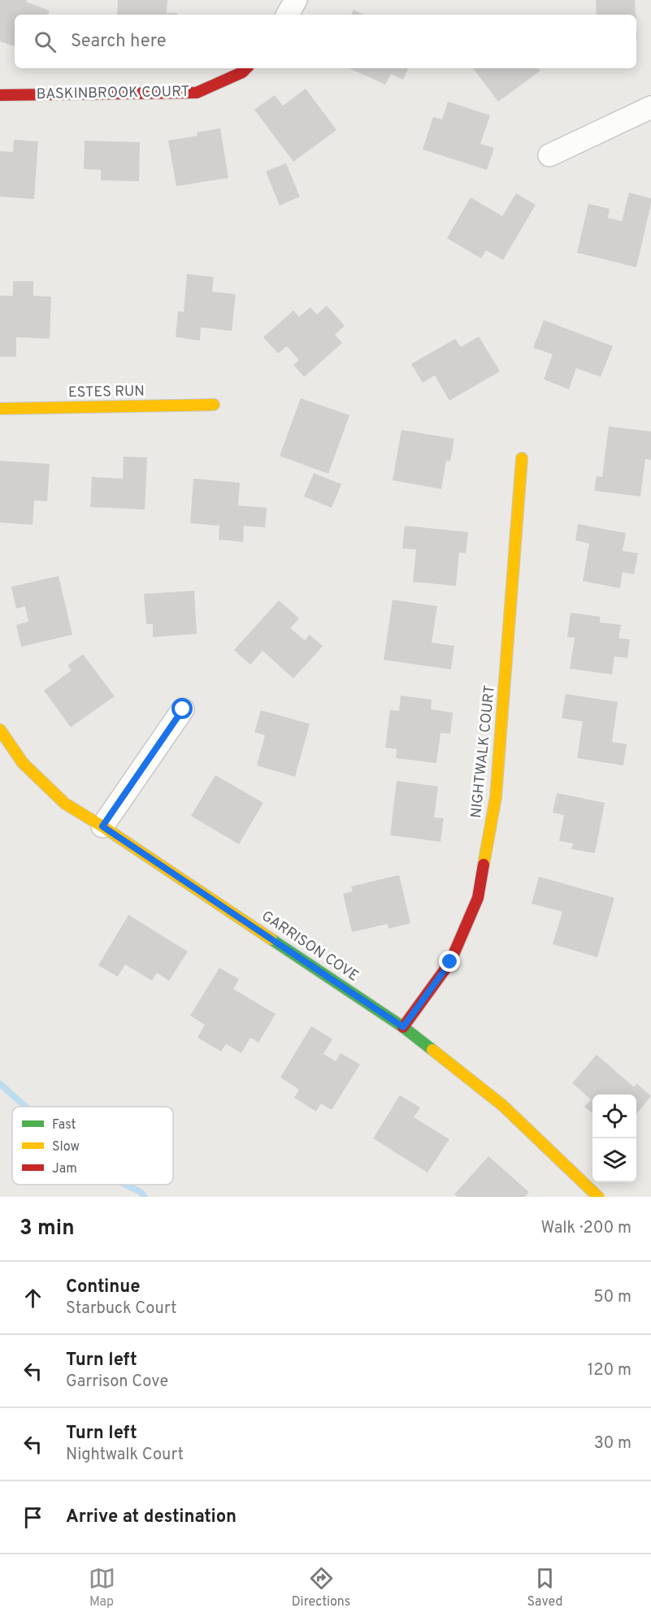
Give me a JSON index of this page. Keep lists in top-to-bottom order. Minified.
{"streets":{"street":["BASKINBROOK COURT","ESTES RUN","NIGHTWALK COURT","GARRISON COVE"]},"crossings":[["NIGHTWALK COURT","GARRISON COVE"]],"legend":["Fast","Slow","Jam"],"page":{"search":"Search here","heading":["3 min","Walk · 200 m"],"list":[["Continue","Starbuck Court","50 m"],["Turn left","Garrison Cove","120 m"],["Turn left","Nightwalk Court","30 m"],"Arrive at destination"],"nav":["Map","Directions","Saved"]}}
